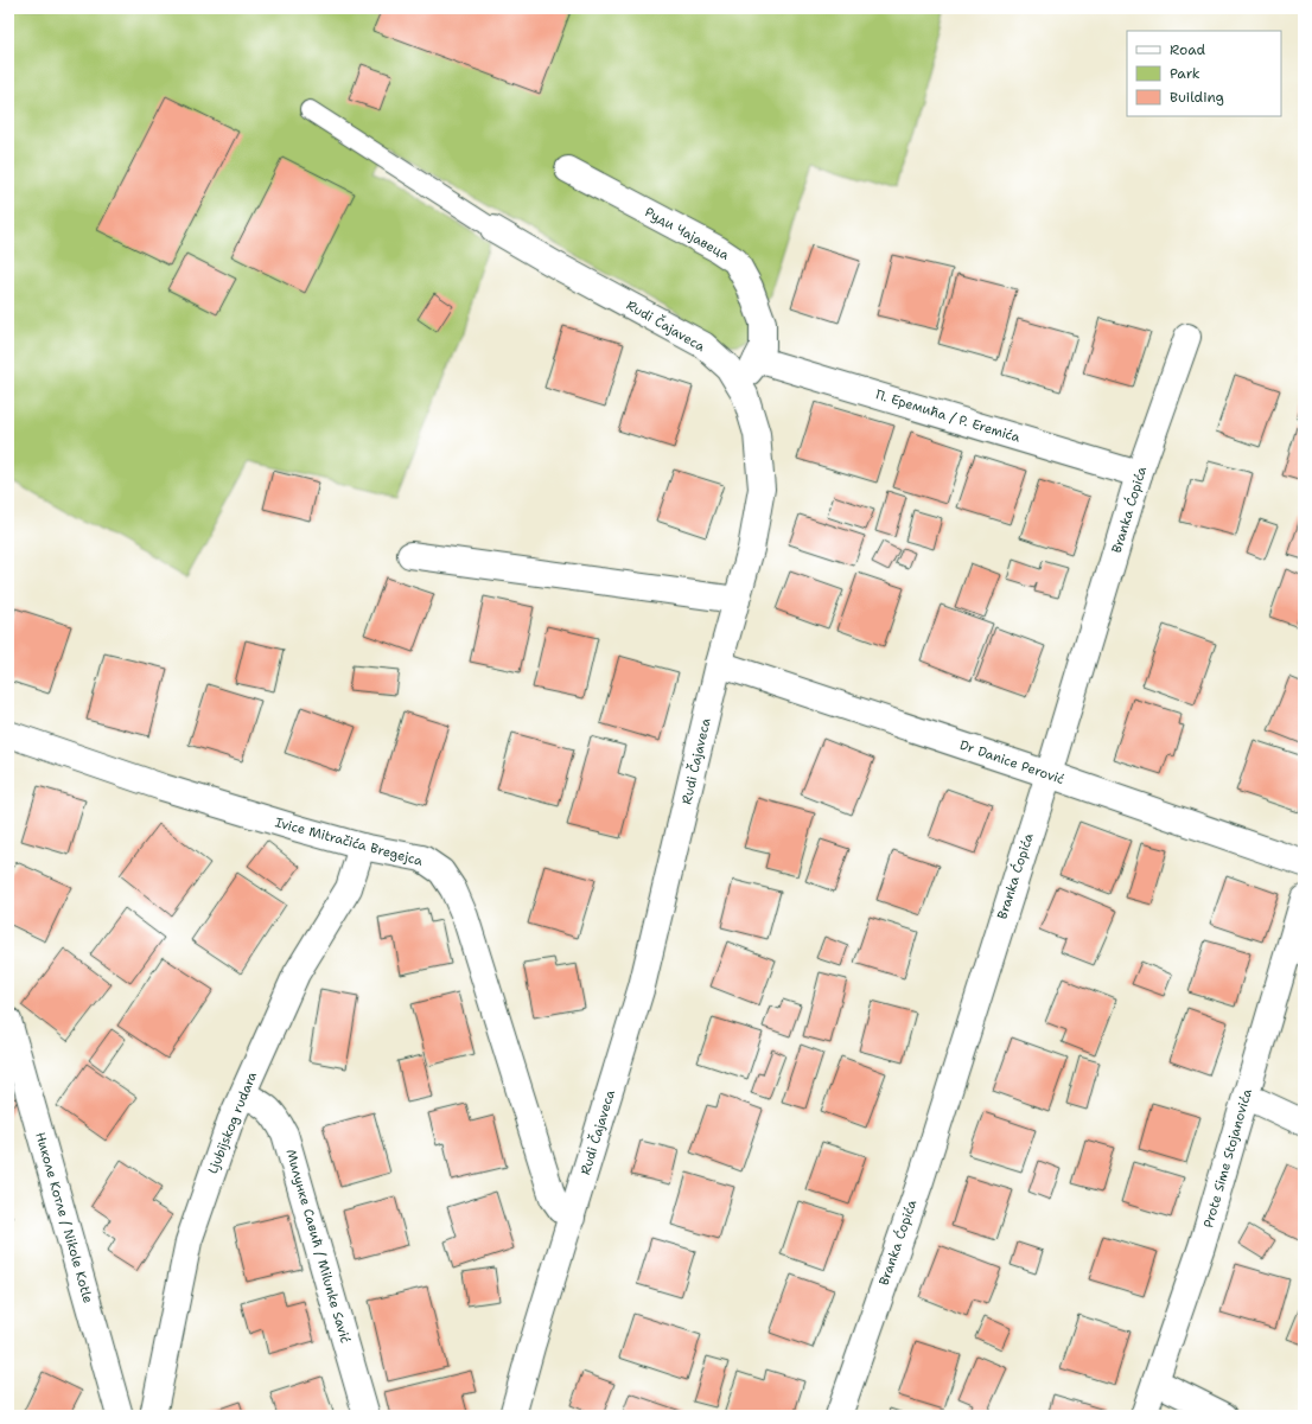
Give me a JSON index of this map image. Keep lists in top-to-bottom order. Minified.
{"streets":{"street":["Руди Чајавеца","Rudi Čajaveca","П. Еремића / P. Eremića","Branka Ćopića","Dr Danice Perović","Ivice Mitračića Bregejca","Ljubijskog rudara","Prote Sime Stojanovića","Николе Котле / Nikole Kotle","Милунке Савић / Milunke Savić"]},"crossings":[["Руди Чајавеца","Rudi Čajaveca"],["Руди Чајавеца","П. Еремића / P. Eremića"],["Rudi Čajaveca","Dr Danice Perović"],["Rudi Čajaveca","Ivice Mitračića Bregejca"],["П. Еремића / P. Eremića","Branka Ćopića"],["Branka Ćopića","Dr Danice Perović"],["Ivice Mitračića Bregejca","Ljubijskog rudara"],["Ljubijskog rudara","Милунке Савић / Milunke Savić"]],"legend":["Road","Park","Building"]}
